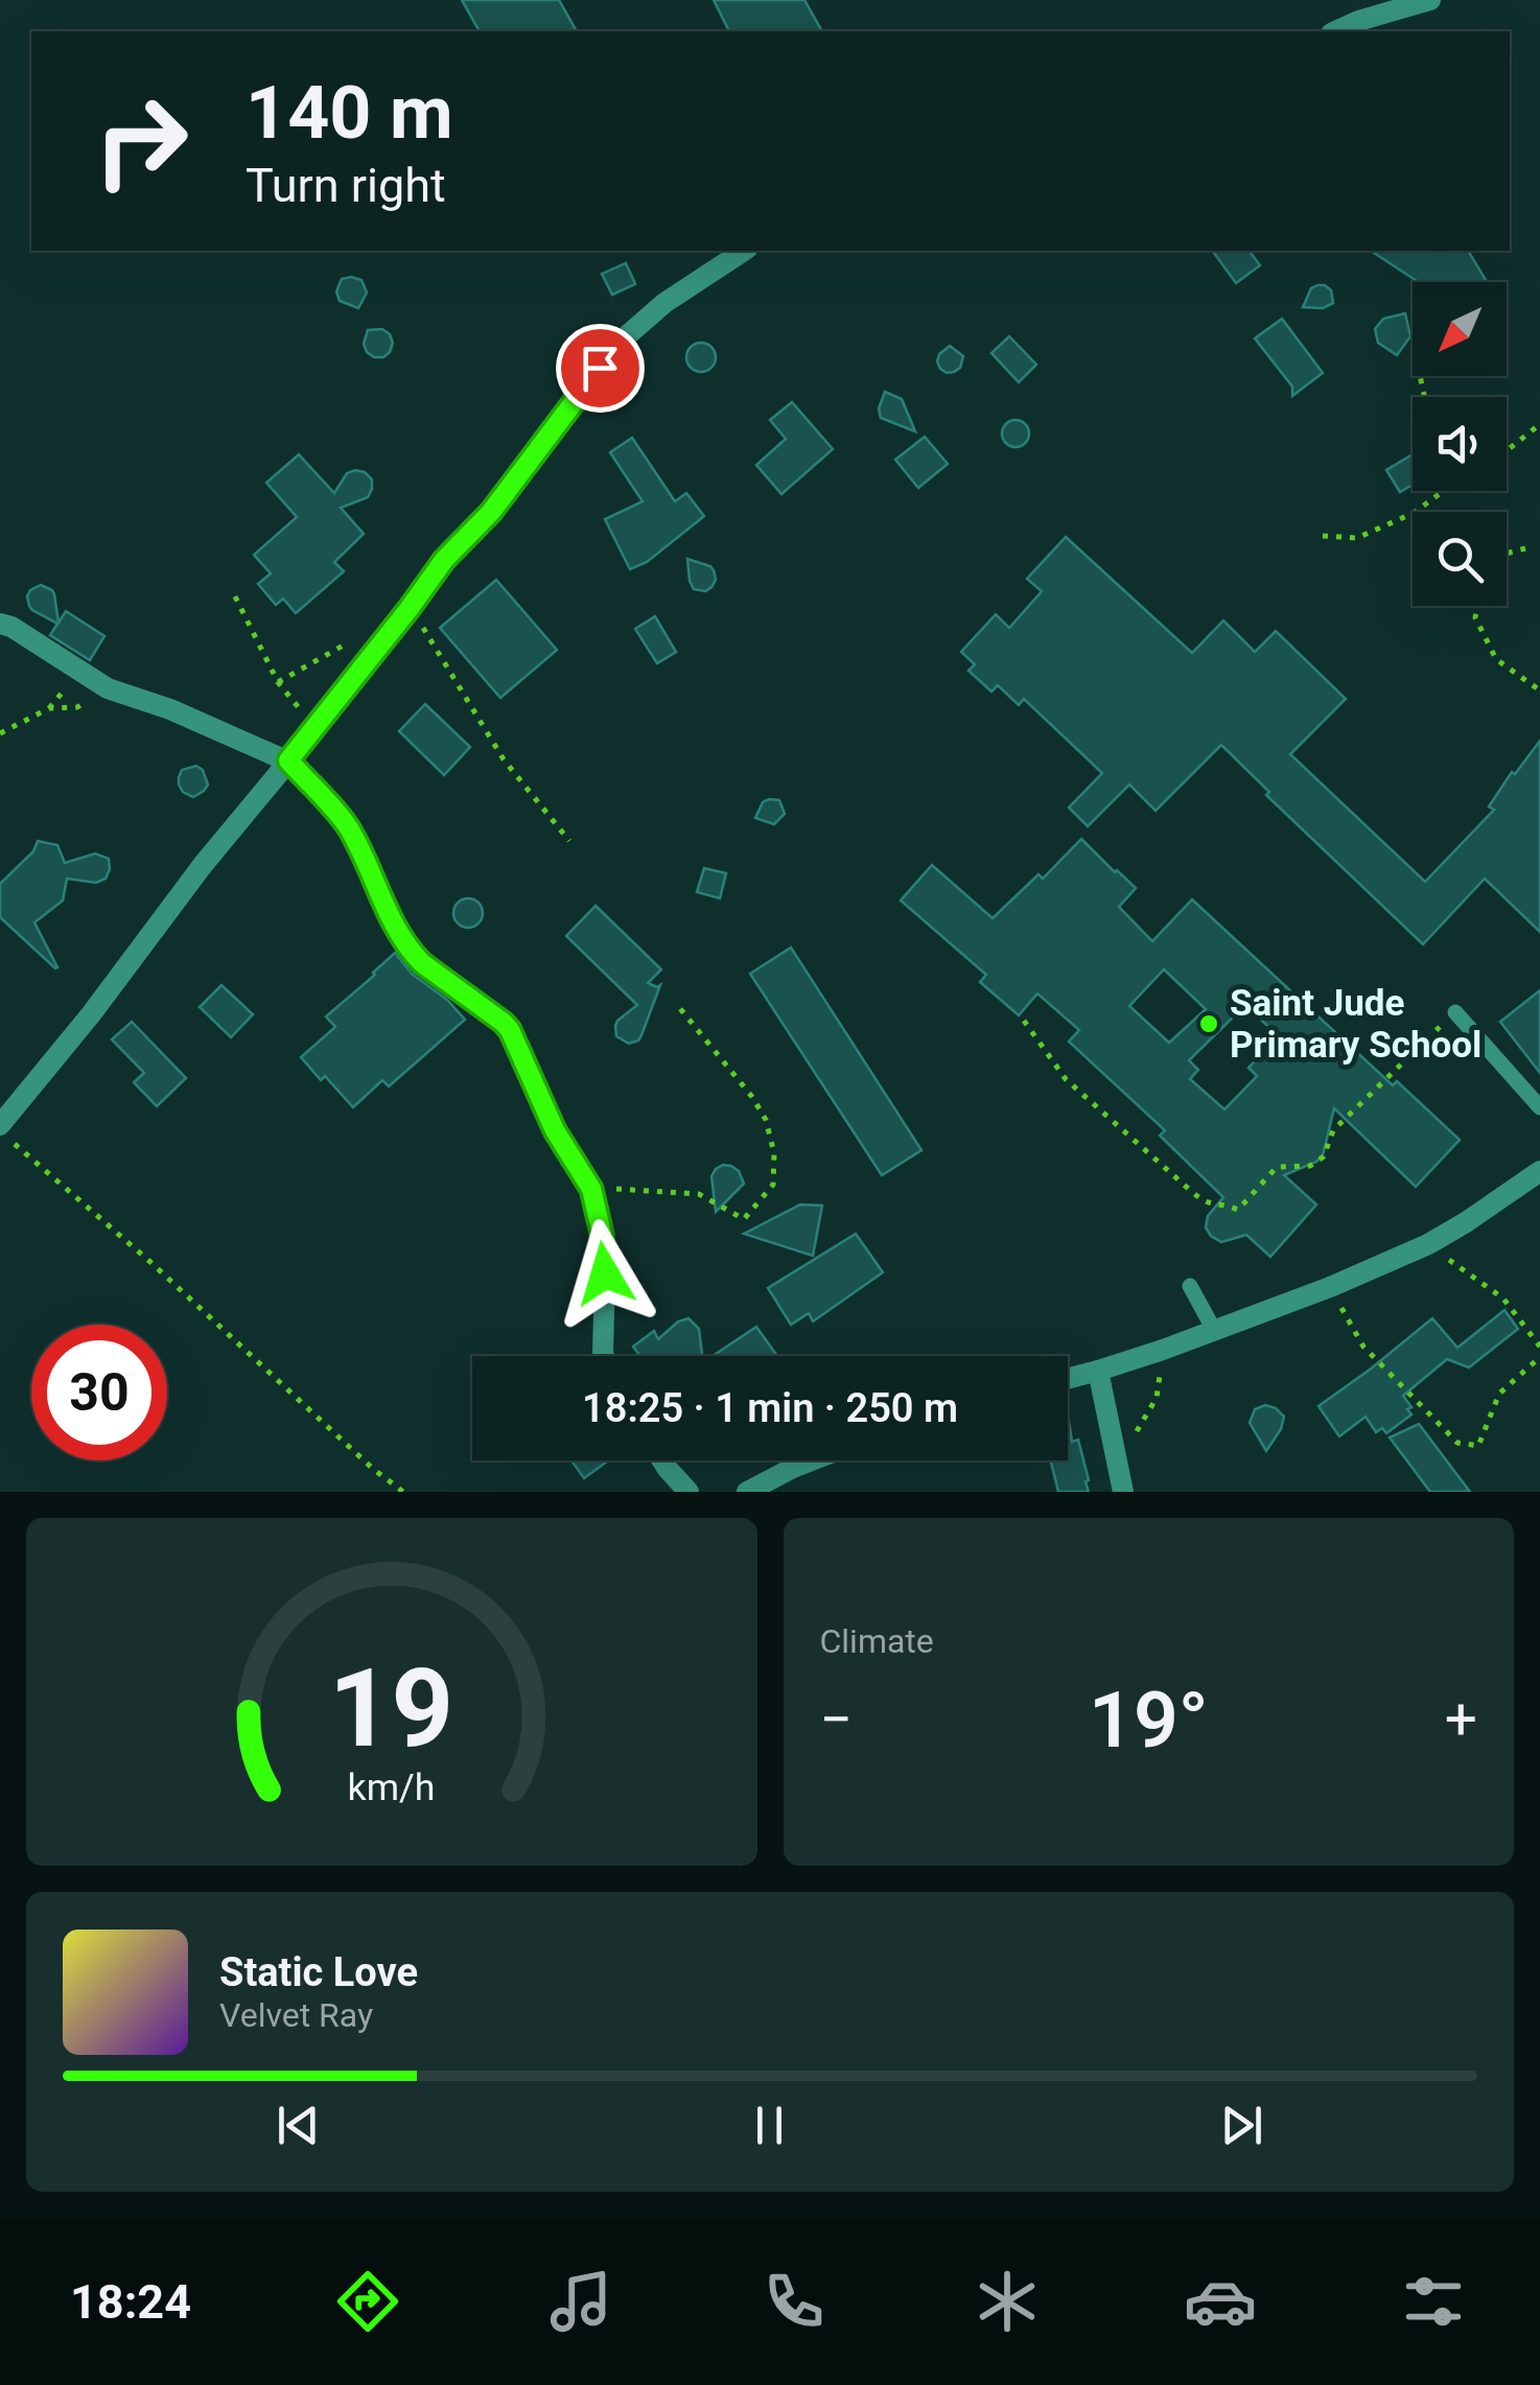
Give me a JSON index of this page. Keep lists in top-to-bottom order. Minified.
{"places":["Saint Jude Primary School"],"north":"bottom left","page":{"turn":["140 m","Turn right"],"limit":"30","trip":"18:25 · 1 min · 250 m","tile":"Climate","heat":["−","19°","+"],"song":["Static Love","Velvet Ray"],"tabs":"18:24","gauge":["19","km/h"]}}
